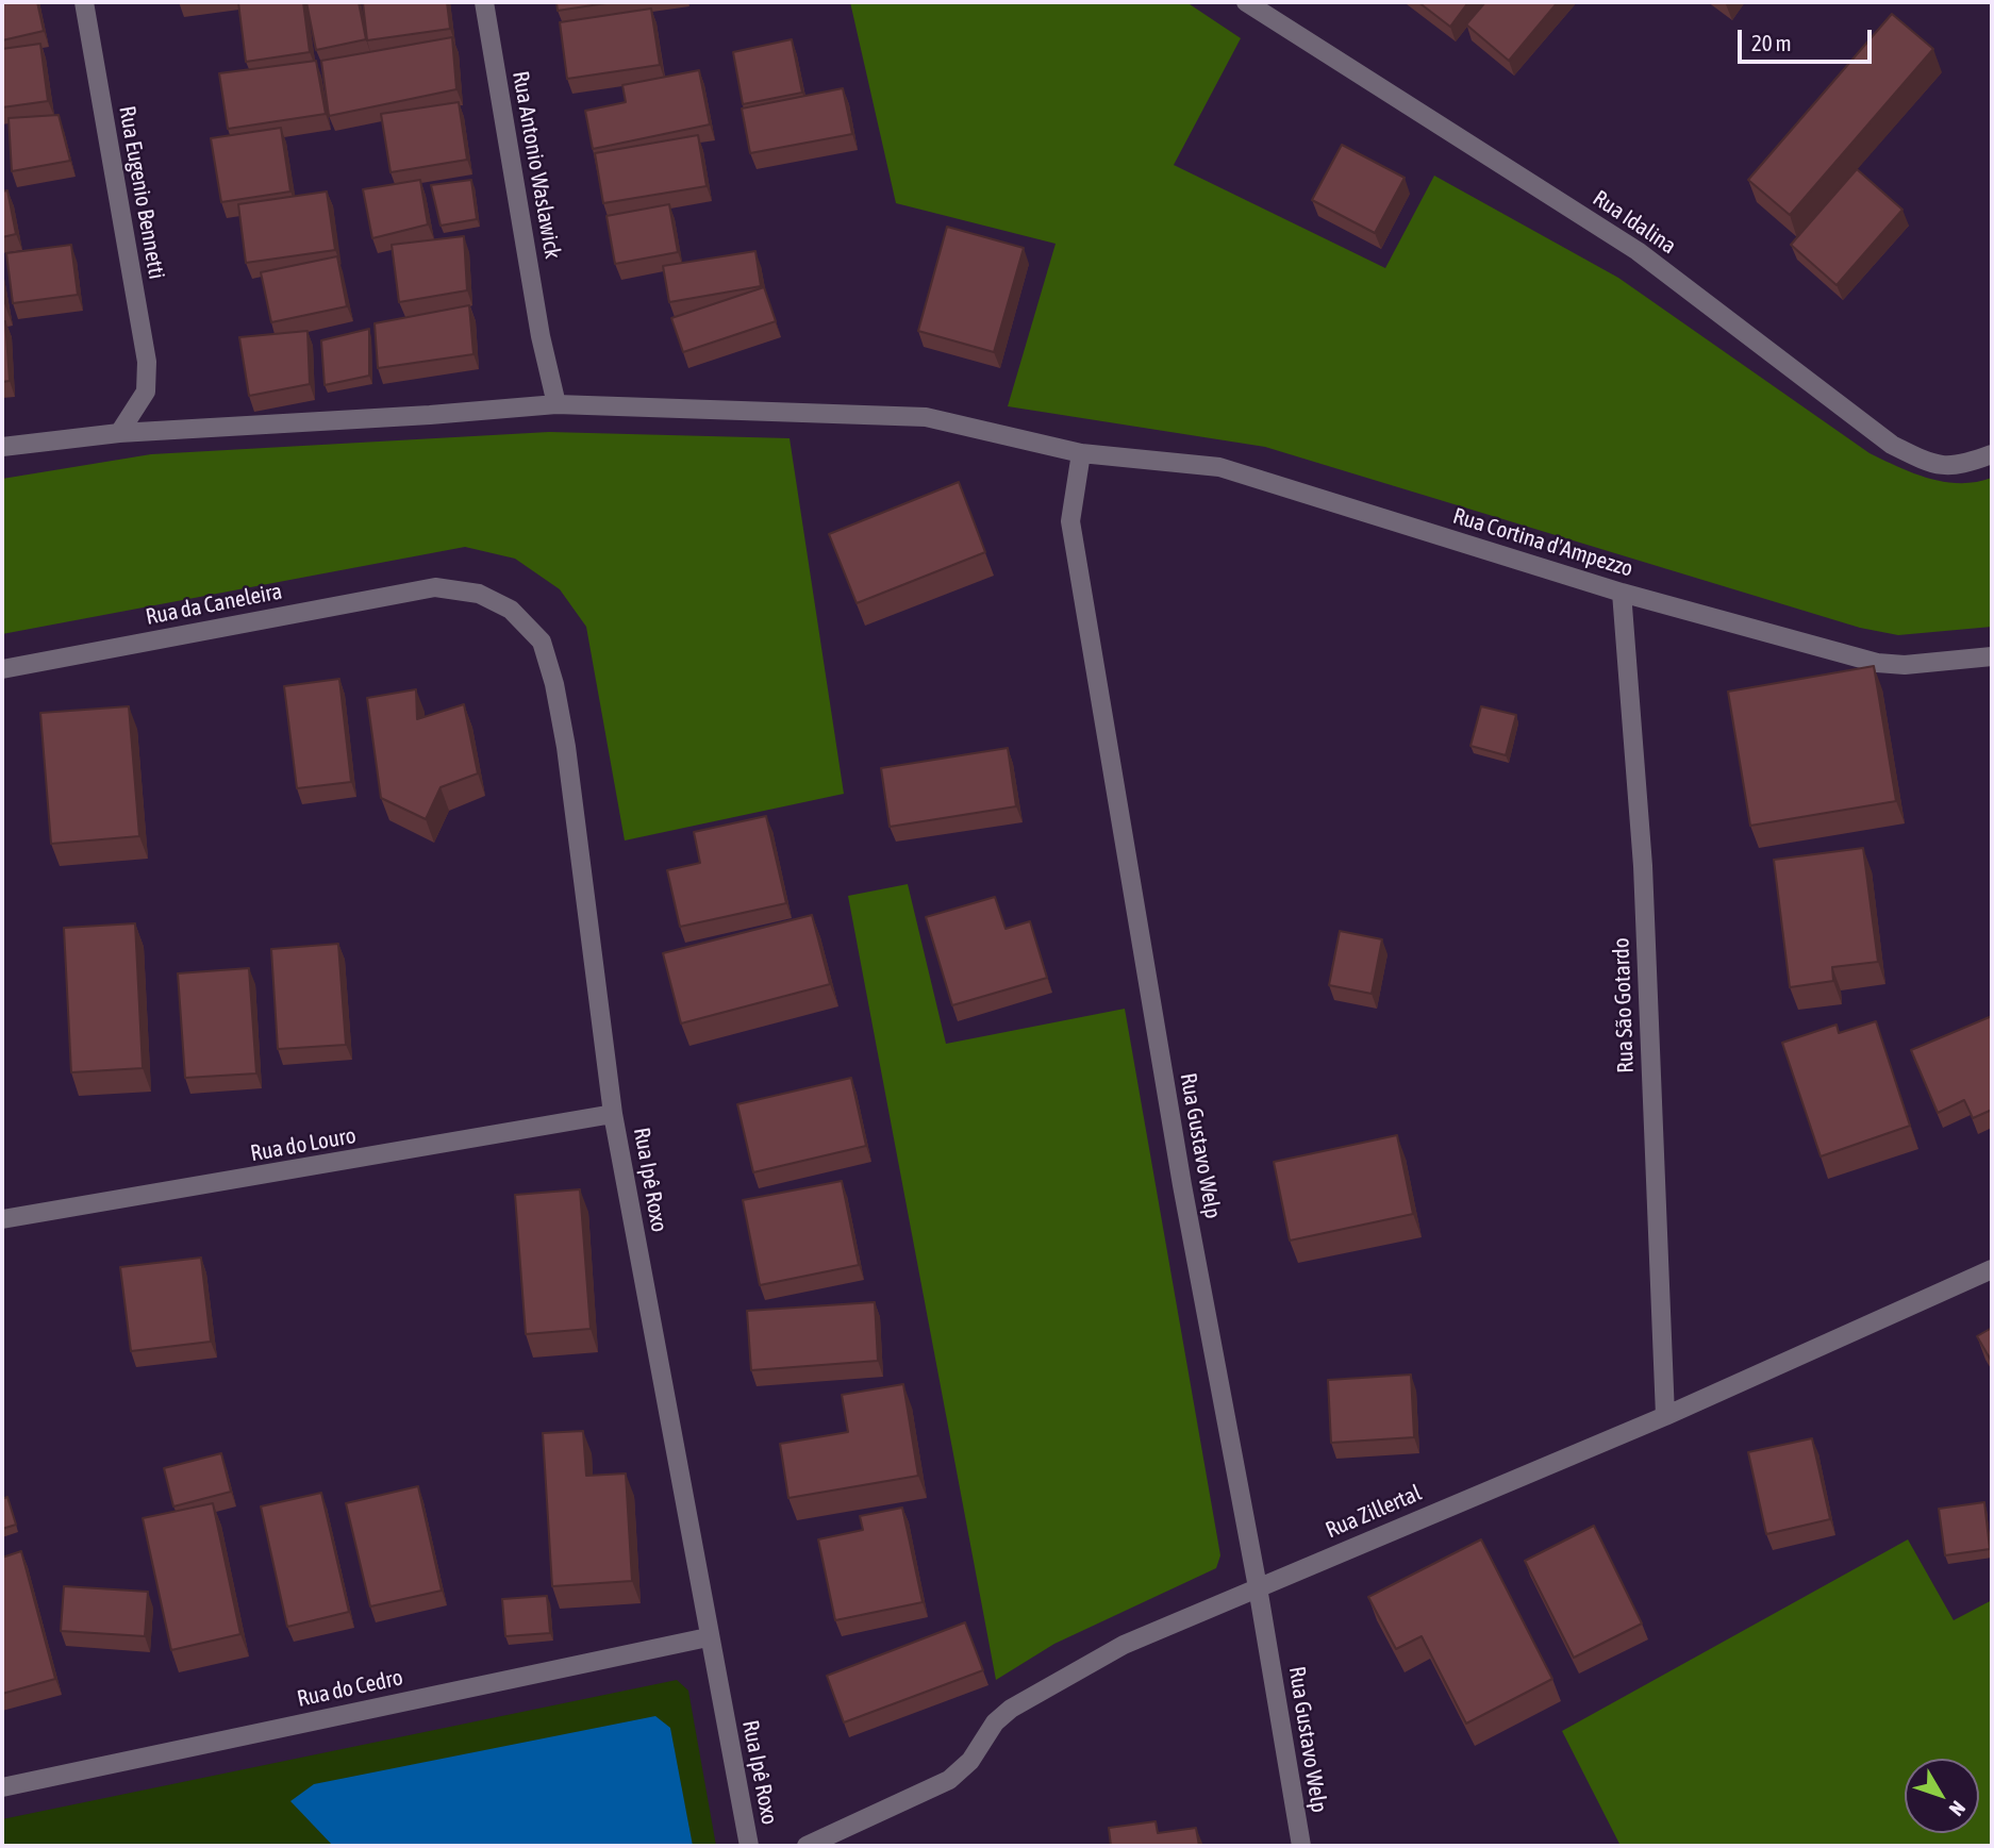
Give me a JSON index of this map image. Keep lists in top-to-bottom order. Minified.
{"streets":{"street":["Rua Antonio Waslawick","Rua Eugenio Bennetti","Rua Idalina","Rua Cortina d'Ampezzo","Rua da Caneleira","Rua São Gotardo","Rua do Louro","Rua Gustavo Welp","Rua Ipê Roxo","Rua Zillertal","Rua do Cedro"]},"crossings":[["Rua Antonio Waslawick","Rua Cortina d'Ampezzo"],["Rua Eugenio Bennetti","Rua Cortina d'Ampezzo"],["Rua Cortina d'Ampezzo","Rua São Gotardo"],["Rua Cortina d'Ampezzo","Rua Gustavo Welp"],["Rua da Caneleira","Rua Ipê Roxo"],["Rua São Gotardo","Rua Zillertal"],["Rua do Louro","Rua Ipê Roxo"],["Rua Gustavo Welp","Rua Zillertal"],["Rua Ipê Roxo","Rua do Cedro"]],"scale_bar":"20 m","north":"bottom right"}
